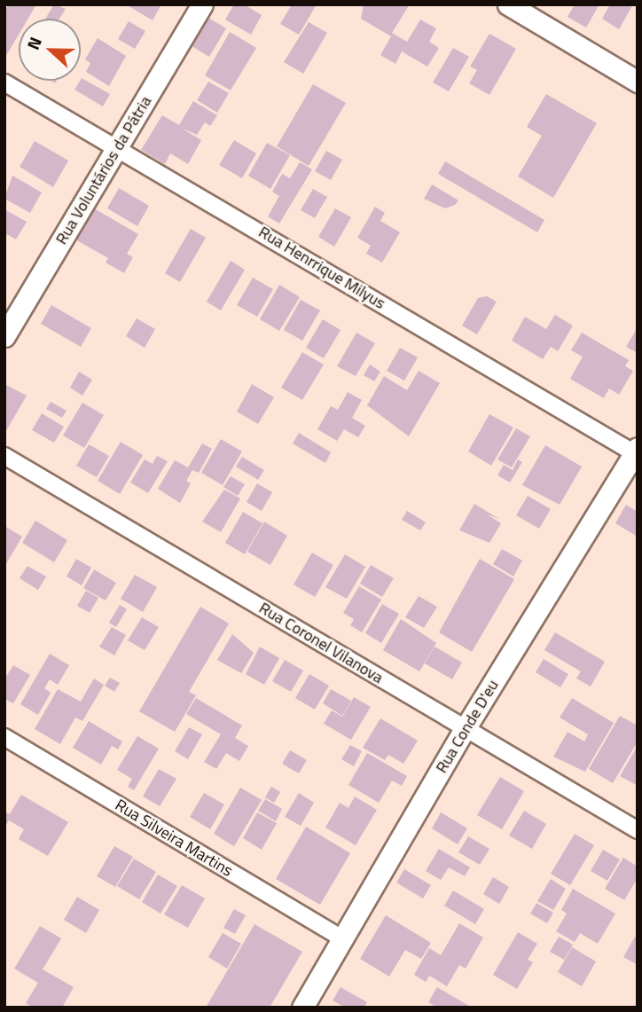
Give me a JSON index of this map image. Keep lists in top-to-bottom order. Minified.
{"streets":{"street":["Rua Voluntários da Pátria","Rua Henrrique Milyus","Rua Coronel Vilanova","Rua Conde D'eu","Rua Silveira Martins"]},"crossings":[["Rua Voluntários da Pátria","Rua Henrrique Milyus"],["Rua Henrrique Milyus","Rua Conde D'eu"],["Rua Coronel Vilanova","Rua Conde D'eu"],["Rua Conde D'eu","Rua Silveira Martins"]],"north":"left"}
